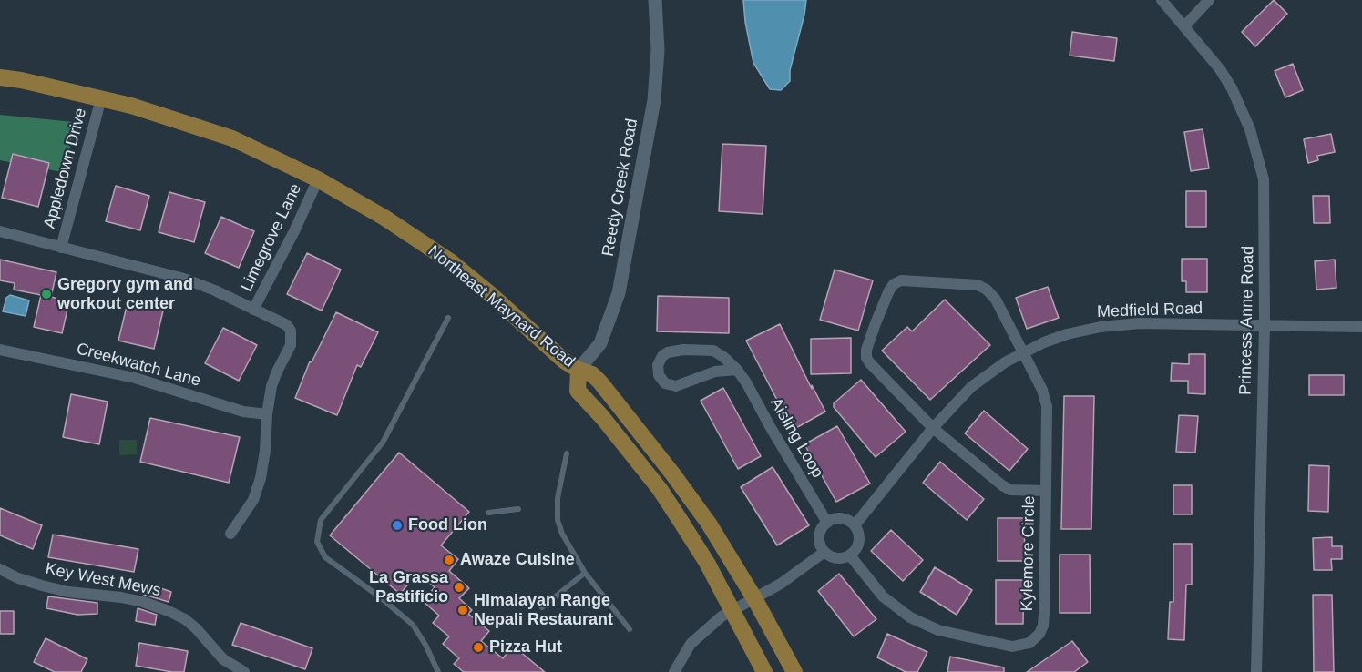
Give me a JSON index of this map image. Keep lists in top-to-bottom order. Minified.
{"streets":{"main road":["Northeast Maynard Road"],"street":["Appledown Drive","Reedy Creek Road","Limegrove Lane","Medfield Road","Princess Anne Road","Creekwatch Lane","Aisling Loop","Kylemore Circle","Key West Mews"]},"crossings":[["Appledown Drive","Limegrove Lane"],["Appledown Drive","Northeast Maynard Road"],["Appledown Drive","Creekwatch Lane"],["Reedy Creek Road","Northeast Maynard Road"],["Limegrove Lane","Northeast Maynard Road"],["Medfield Road","Princess Anne Road"],["Medfield Road","Aisling Loop"],["Medfield Road","Kylemore Circle"],["Aisling Loop","Kylemore Circle"]],"places":["Gregory gym and workout center","Food Lion","Awaze Cuisine","La Grassa Pastificio","Himalayan Range Nepali Restaurant","Pizza Hut"]}
